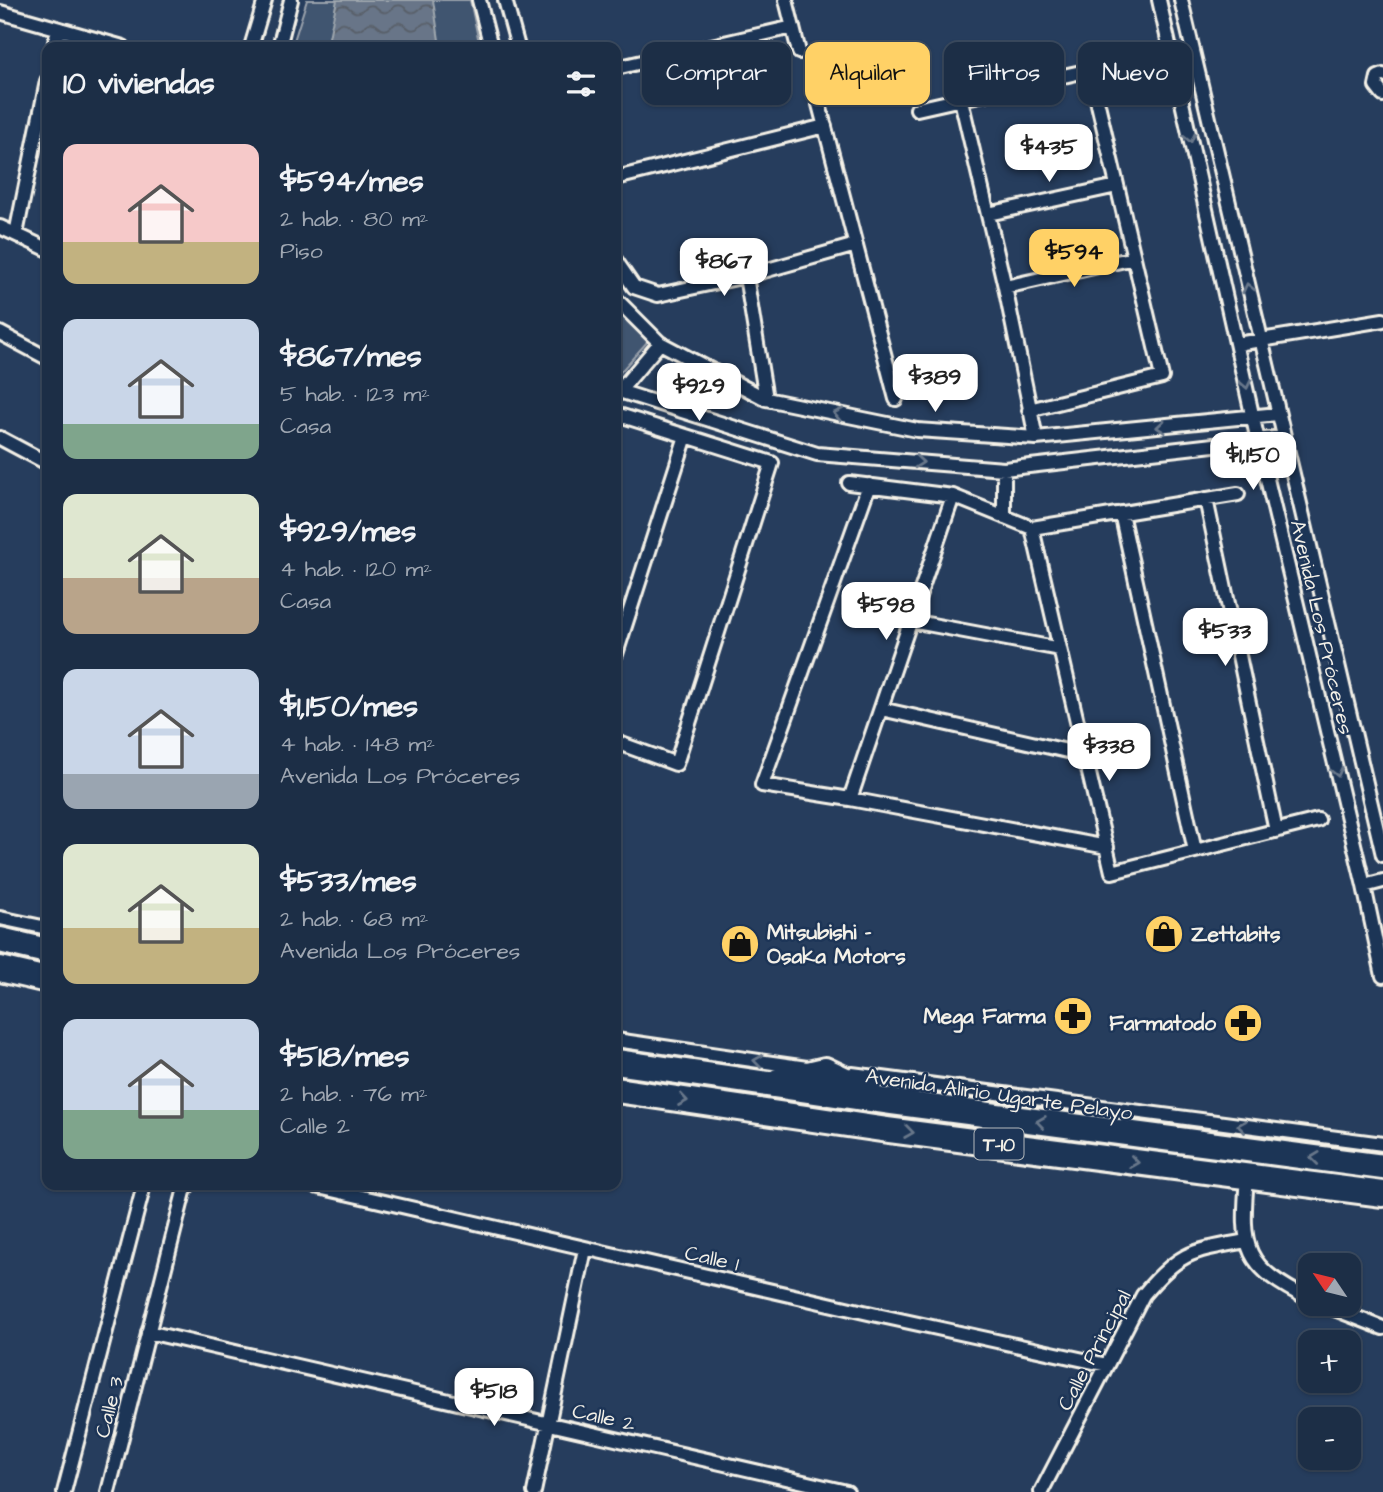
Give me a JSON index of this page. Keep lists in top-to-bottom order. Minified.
{"streets":{"highway":["Avenida Alirio Ugarte Pelayo","T-10"],"street":["Avenida Los Próceres","Calle 1","Calle Principal","Calle 3","Calle 2"]},"crossings":[["Calle 1","Calle Principal"],["Calle 3","Calle 2"]],"one_way":["Avenida Alirio Ugarte Pelayo"],"places":{"shop":["Zettabits","Mitsubishi - Osaka Motors"],"pharmacy":["Mega Farma","Farmatodo"]},"north":"top left","page":{"chip":["Comprar","Alquilar","Filtros","Nuevo"],"heading":"10 viviendas","price":["$435","$594","$867","$389","$929","$1,150","$598","$533","$338","$518"],"list":[{"name":"$594/mes","note":"2 hab. · 80 m² · Piso"},{"name":"$867/mes","note":"5 hab. · 123 m² · Casa"},{"name":"$929/mes","note":"4 hab. · 120 m² · Casa"},{"name":"$1,150/mes","note":"4 hab. · 148 m² · Avenida Los Próceres"},{"name":"$533/mes","note":"2 hab. · 68 m² · Avenida Los Próceres"},{"name":"$518/mes","note":"2 hab. · 76 m² · Calle 2"}],"map_buttons":["+","−"]}}
